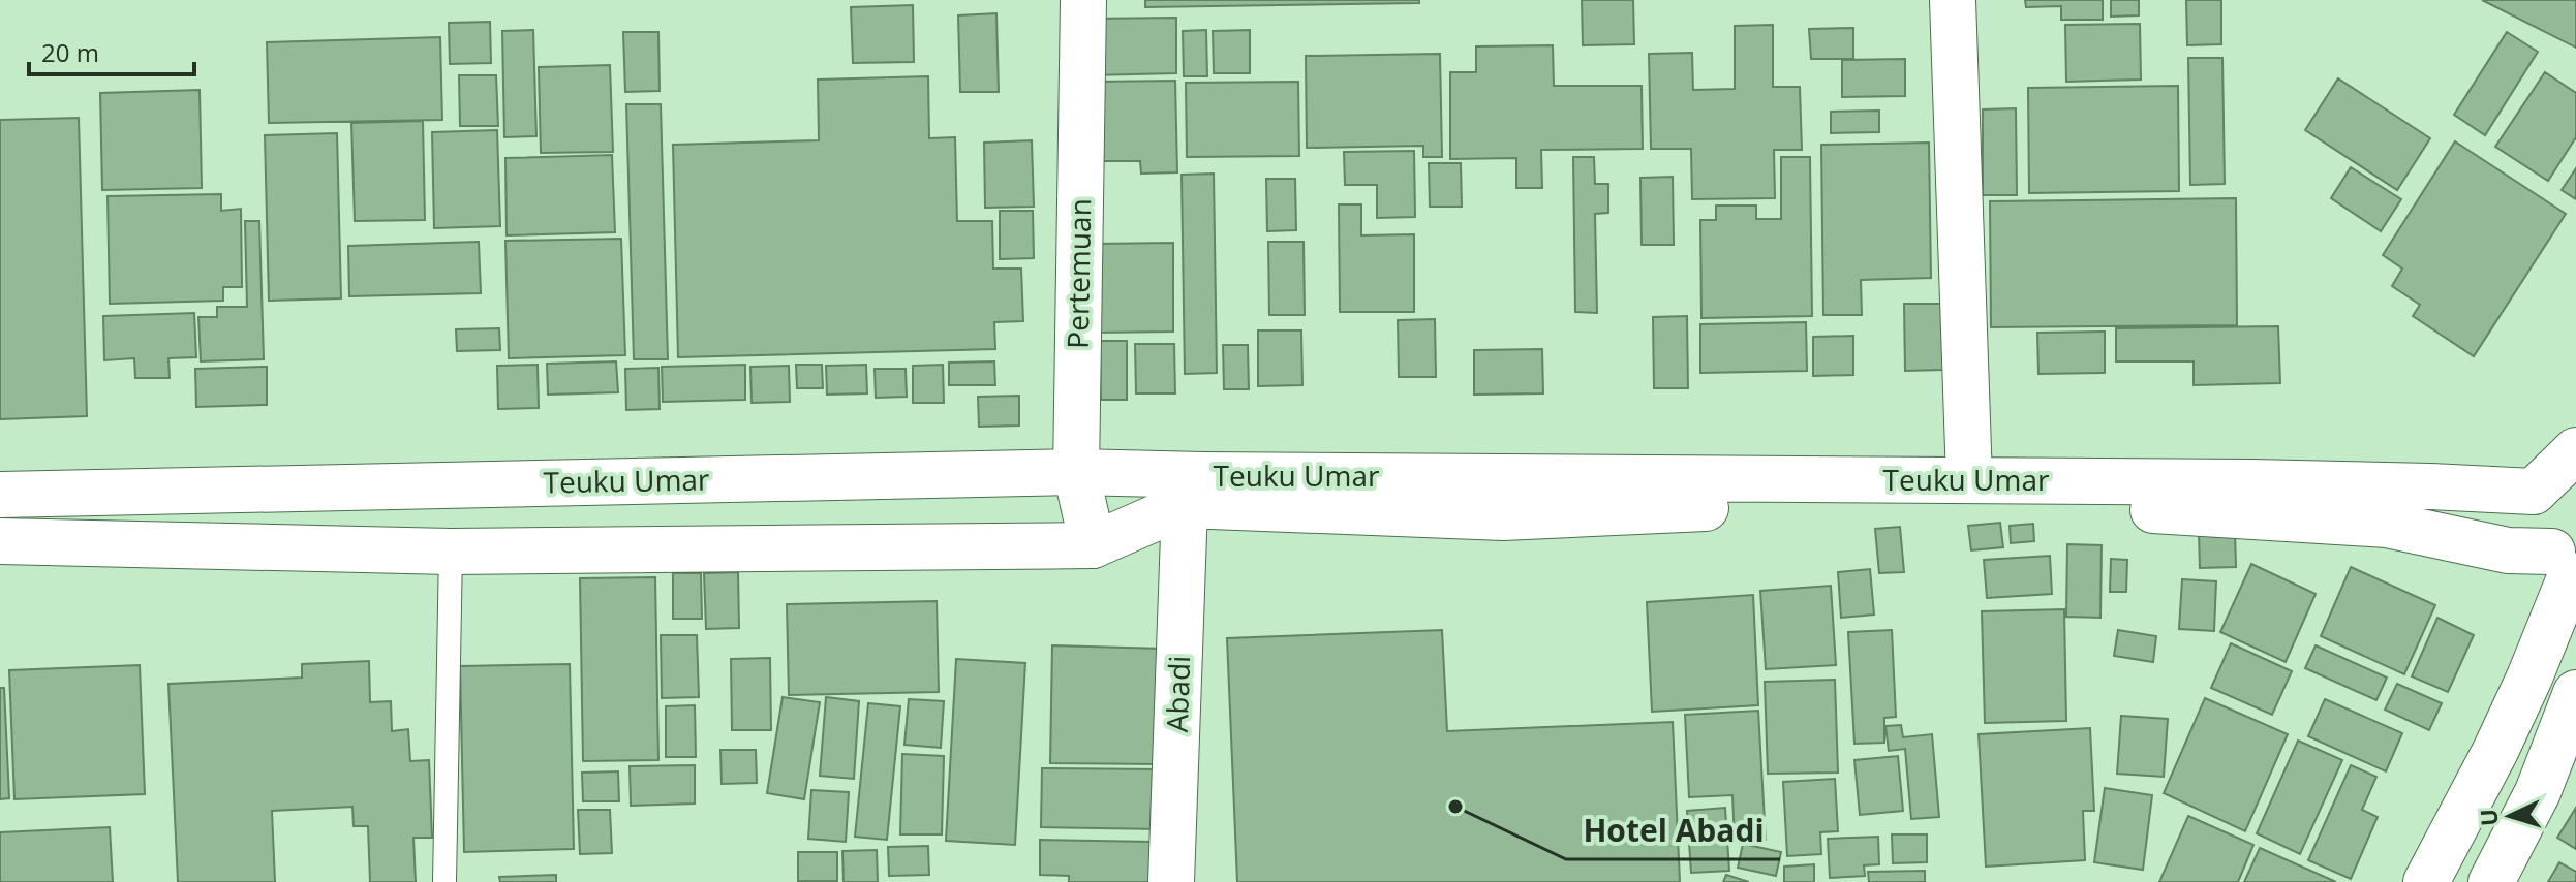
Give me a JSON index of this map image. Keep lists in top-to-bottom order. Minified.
{"streets":{"main road":["Pertemuan","Teuku Umar","Abadi"]},"crossings":[["Pertemuan","Teuku Umar"]],"places":["Hotel Abadi"],"scale_bar":"20 m","north":"left"}
